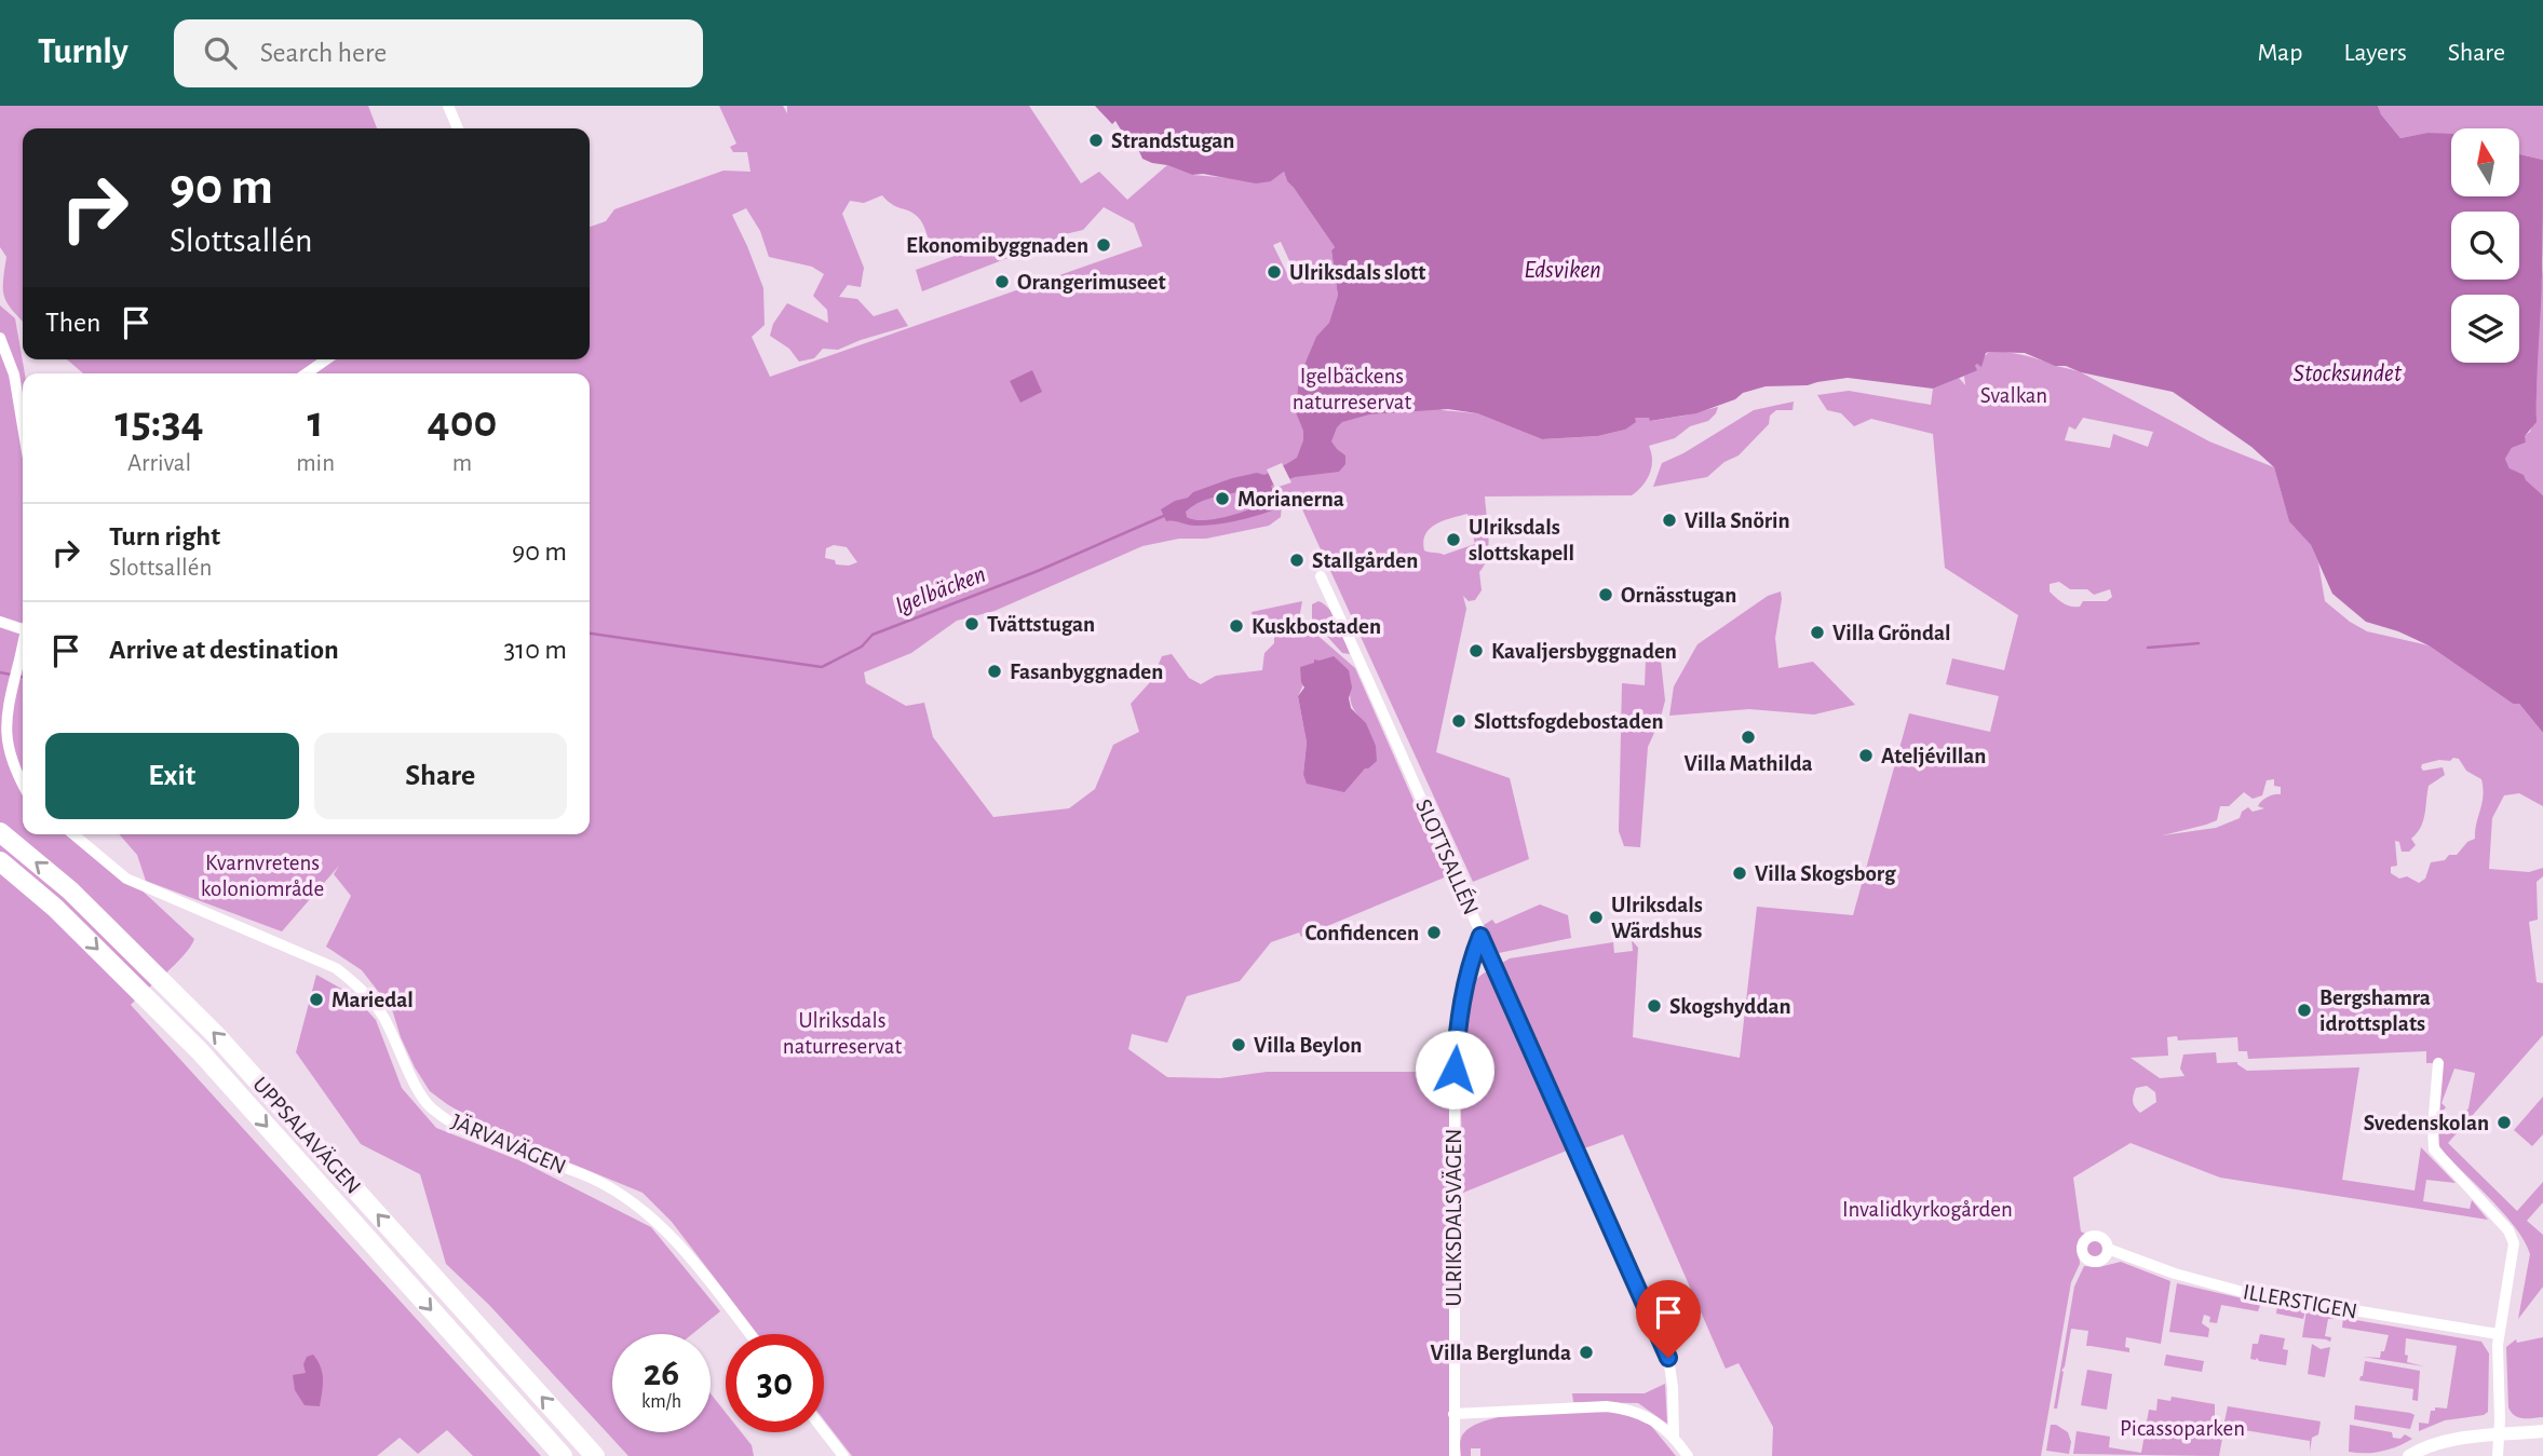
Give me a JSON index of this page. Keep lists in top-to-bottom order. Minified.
{"streets":{"highway":["UPPSALAVÄGEN"],"street":["SLOTTSALLÉN","JÄRVAVÄGEN","ULRIKSDALSVÄGEN","ILLERSTIGEN"]},"crossings":[["SLOTTSALLÉN","ULRIKSDALSVÄGEN"]],"water":["Edsviken","Stocksundet","Igelbäcken"],"parks":["Igelbäckens naturreservat","Svalkan","Kvarnvretens koloniområde","Ulriksdals naturreservat","Invalidkyrkogården","Picassoparken"],"places":["Strandstugan","Ekonomibyggnaden","Ulriksdals slott","Orangerimuseet","Morianerna","Villa Snörin","Ulriksdals slottskapell","Stallgården","Ornässtugan","Tvättstugan","Kuskbostaden","Villa Gröndal","Kavaljersbyggnaden","Fasanbyggnaden","Slottsfogdebostaden","Villa Mathilda","Ateljévillan","Villa Skogsborg","Ulriksdals Wärdshus","Confidencen","Mariedal","Skogshyddan","Bergshamra idrottsplats","Villa Beylon","Svedenskolan","Villa Berglunda"],"north":"top","page":{"header":"Turnly","search":"Search here","nav":["Map","Layers","Share"],"turn":["90 m","Slottsallén"],"then":"Then","eta":["15:34","Arrival","1","min","400","m"],"list":[{"name":"Turn right","note":"Slottsallén","value":"90 m"},{"name":"Arrive at destination","value":"310 m"}],"buttons":["Exit","Share"],"speed":"26 km/h","limit":"30"}}
